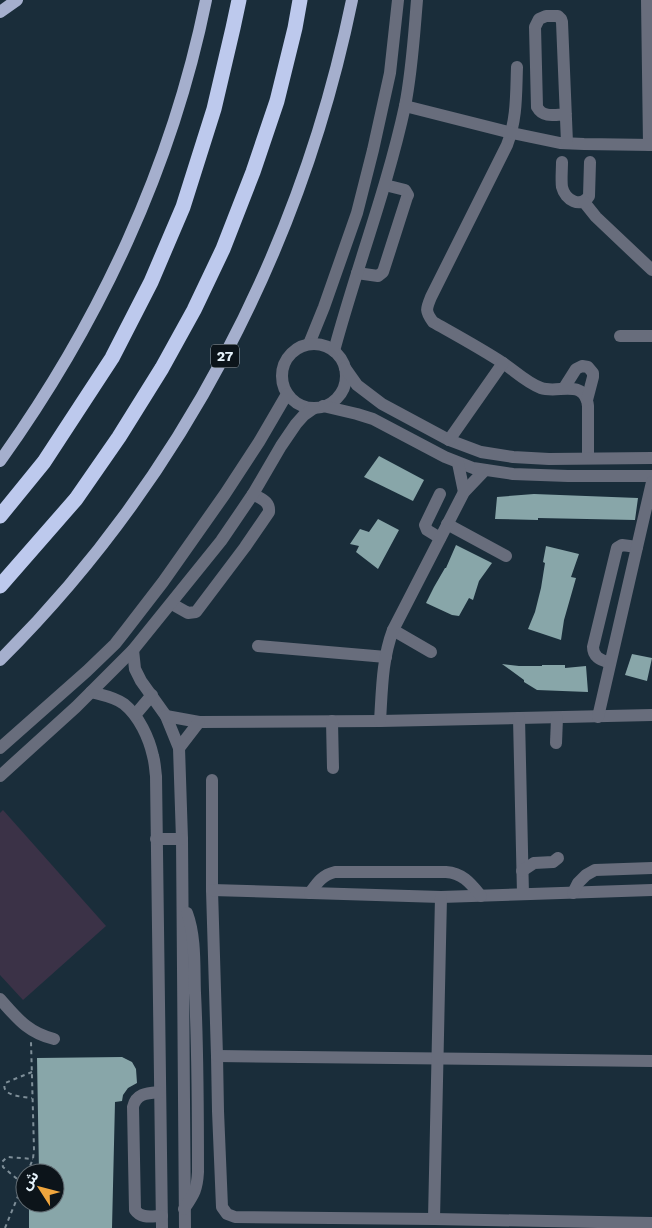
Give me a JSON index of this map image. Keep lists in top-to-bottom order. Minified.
{"streets":{"main road":["27"]},"north":"top left"}
